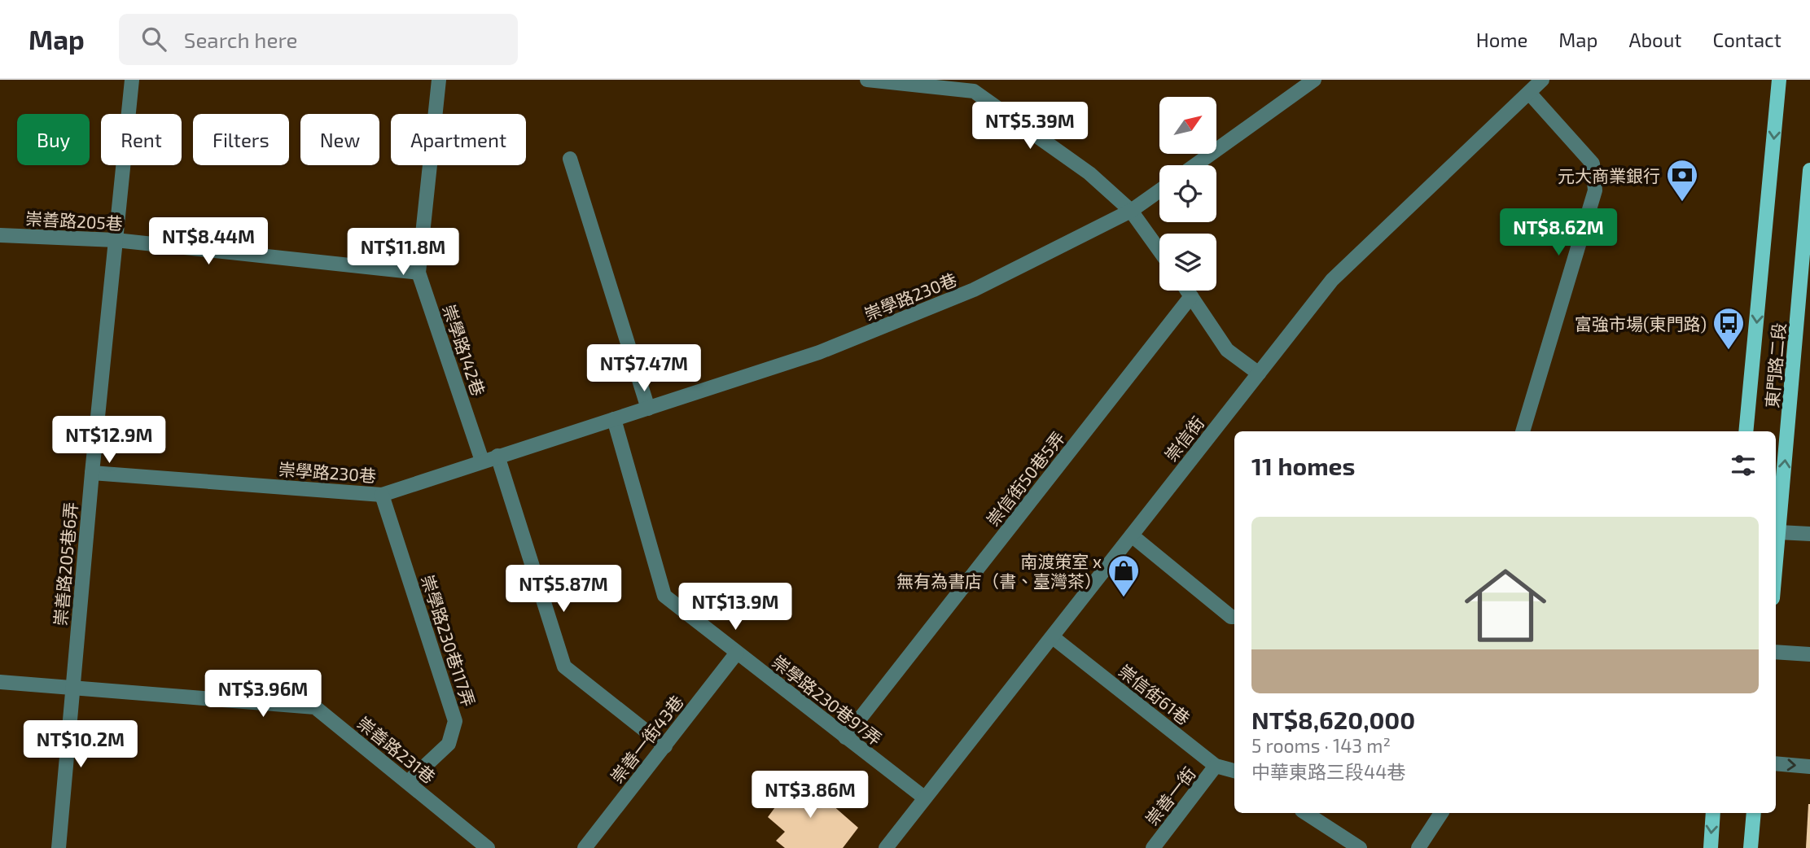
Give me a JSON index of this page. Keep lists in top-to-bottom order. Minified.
{"streets":{"main road":["東門路二段"],"street":["崇善路205巷","崇學路230巷","崇學路142巷","崇信街","崇信街50巷5弄","崇善路205巷6弄","崇學路230巷117弄","崇信街61巷","崇學路230巷97弄","崇善一街43巷","崇善路231巷","崇善一街"]},"crossings":[["崇善路205巷","崇學路142巷"],["崇善路205巷","崇善路205巷6弄"],["崇學路230巷","崇學路142巷"],["崇學路230巷","崇善路205巷6弄"],["崇學路230巷","崇學路230巷117弄"],["崇學路230巷","崇學路230巷97弄"],["崇信街","崇信街61巷"],["崇信街","崇學路230巷97弄"],["崇信街50巷5弄","崇學路230巷97弄"],["崇善路205巷6弄","崇善路231巷"],["崇學路230巷117弄","崇善路231巷"],["崇信街61巷","崇善一街"],["崇學路230巷97弄","崇善一街43巷"]],"places":{"bank":["元大商業銀行"],"bus stop":["富強市場(東門路)"],"shop":["南渡策室 x 無有為書店（書、臺灣茶）"]},"north":"top right","page":{"header":"Map","search":"Search here","nav":["Home","Map","About","Contact"],"price":["NT$5.39M","NT$8.62M","NT$8.44M","NT$11.8M","NT$7.47M","NT$12.9M","NT$5.87M","NT$13.9M","NT$3.96M","NT$10.2M","NT$3.86M"],"chip":["Buy","Rent","Filters","New","Apartment"],"heading":"11 homes","list":[{"name":"NT$8,620,000","note":"5 rooms · 143 m² · 中華東路三段44巷"}]}}
